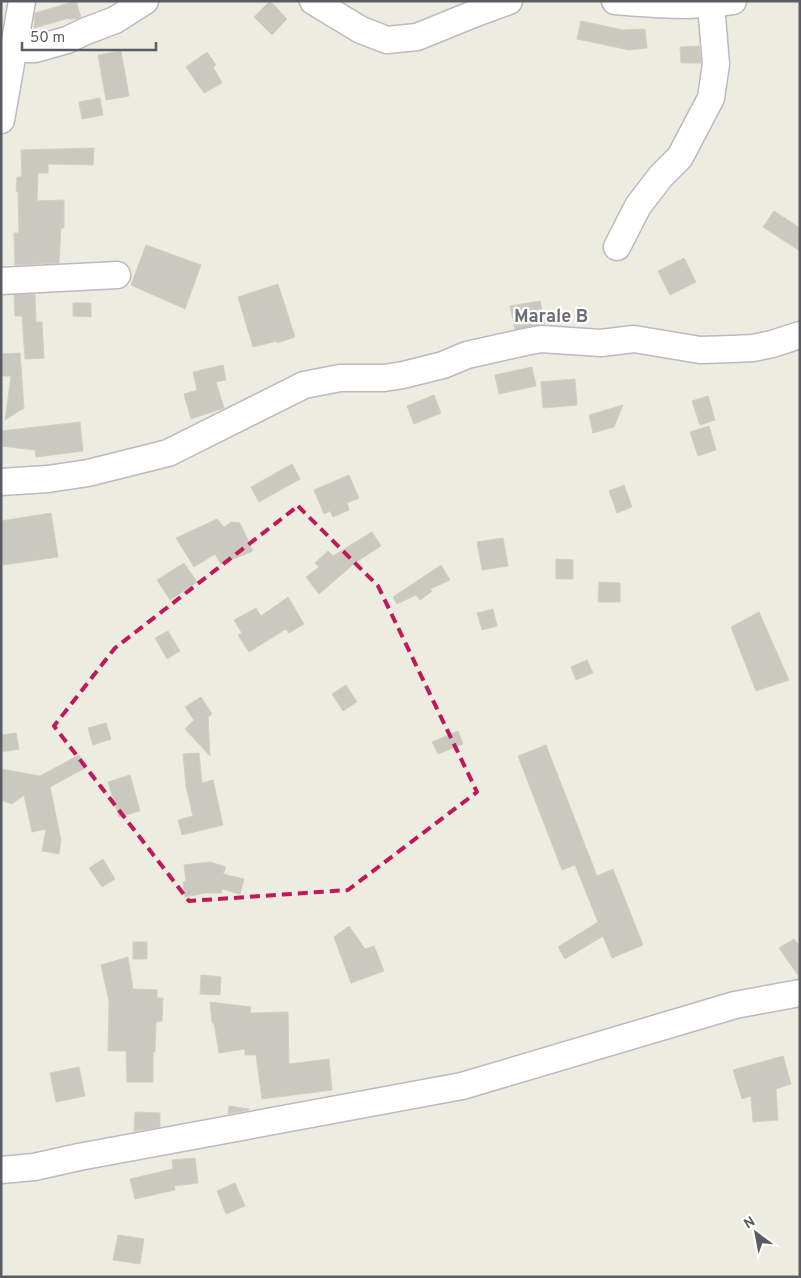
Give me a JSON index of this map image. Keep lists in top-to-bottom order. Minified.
{"districts":["Marale B"],"scale_bar":"50 m","north":"top left"}
